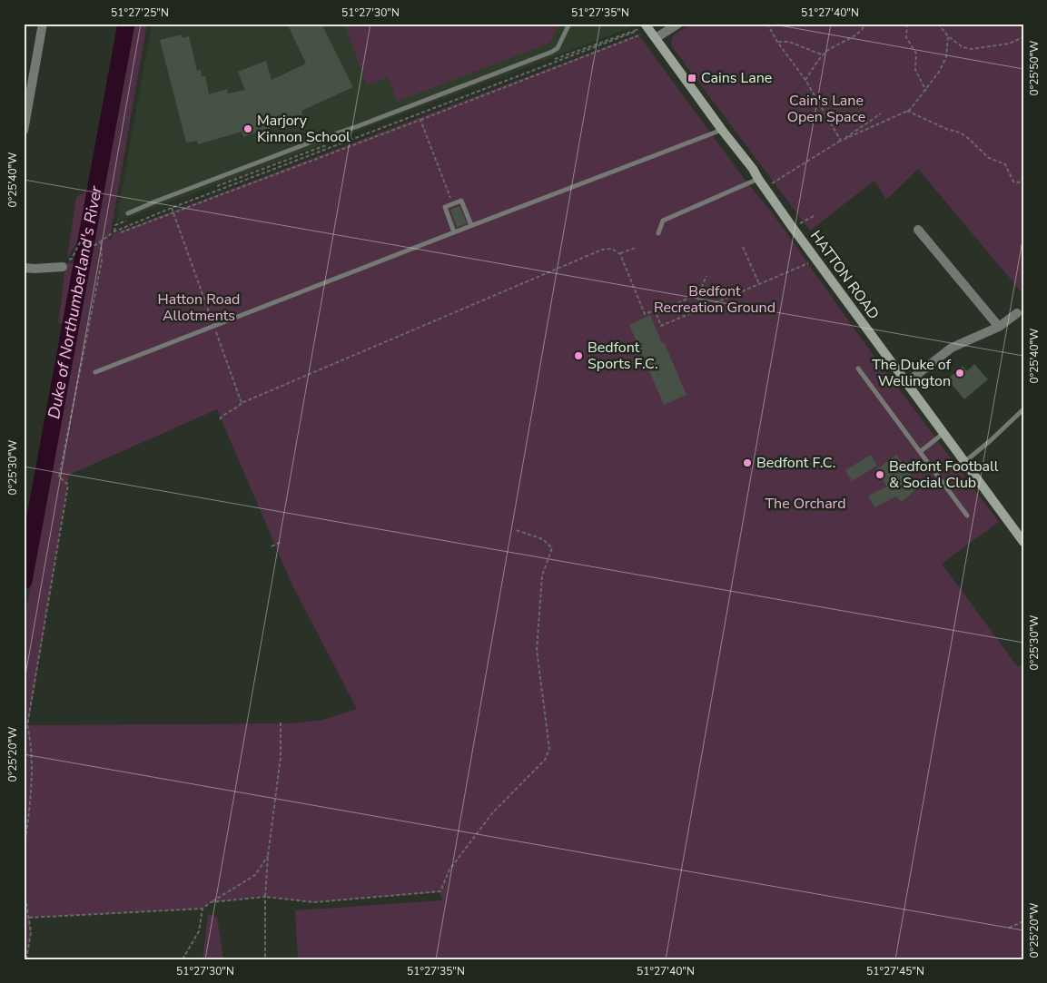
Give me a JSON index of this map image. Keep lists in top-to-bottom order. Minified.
{"streets":{"street":["HATTON ROAD"]},"water":["Duke of Northumberland's River"],"parks":["Cain's Lane Open Space","Bedfont Recreation Ground","Hatton Road Allotments","The Orchard"],"places":{"transit":["Cains Lane"],"other":["Marjory Kinnon School","Bedfont Sports F.C.","The Duke of Wellington","Bedfont F.C.","Bedfont Football & Social Club"]},"coordinates":["51°27'25\"N","51°27'30\"N","51°27'35\"N","51°27'40\"N","0°25'50\"W","0°25'40\"W","0°25'30\"W","0°25'20\"W","51°27'45\"N"]}
